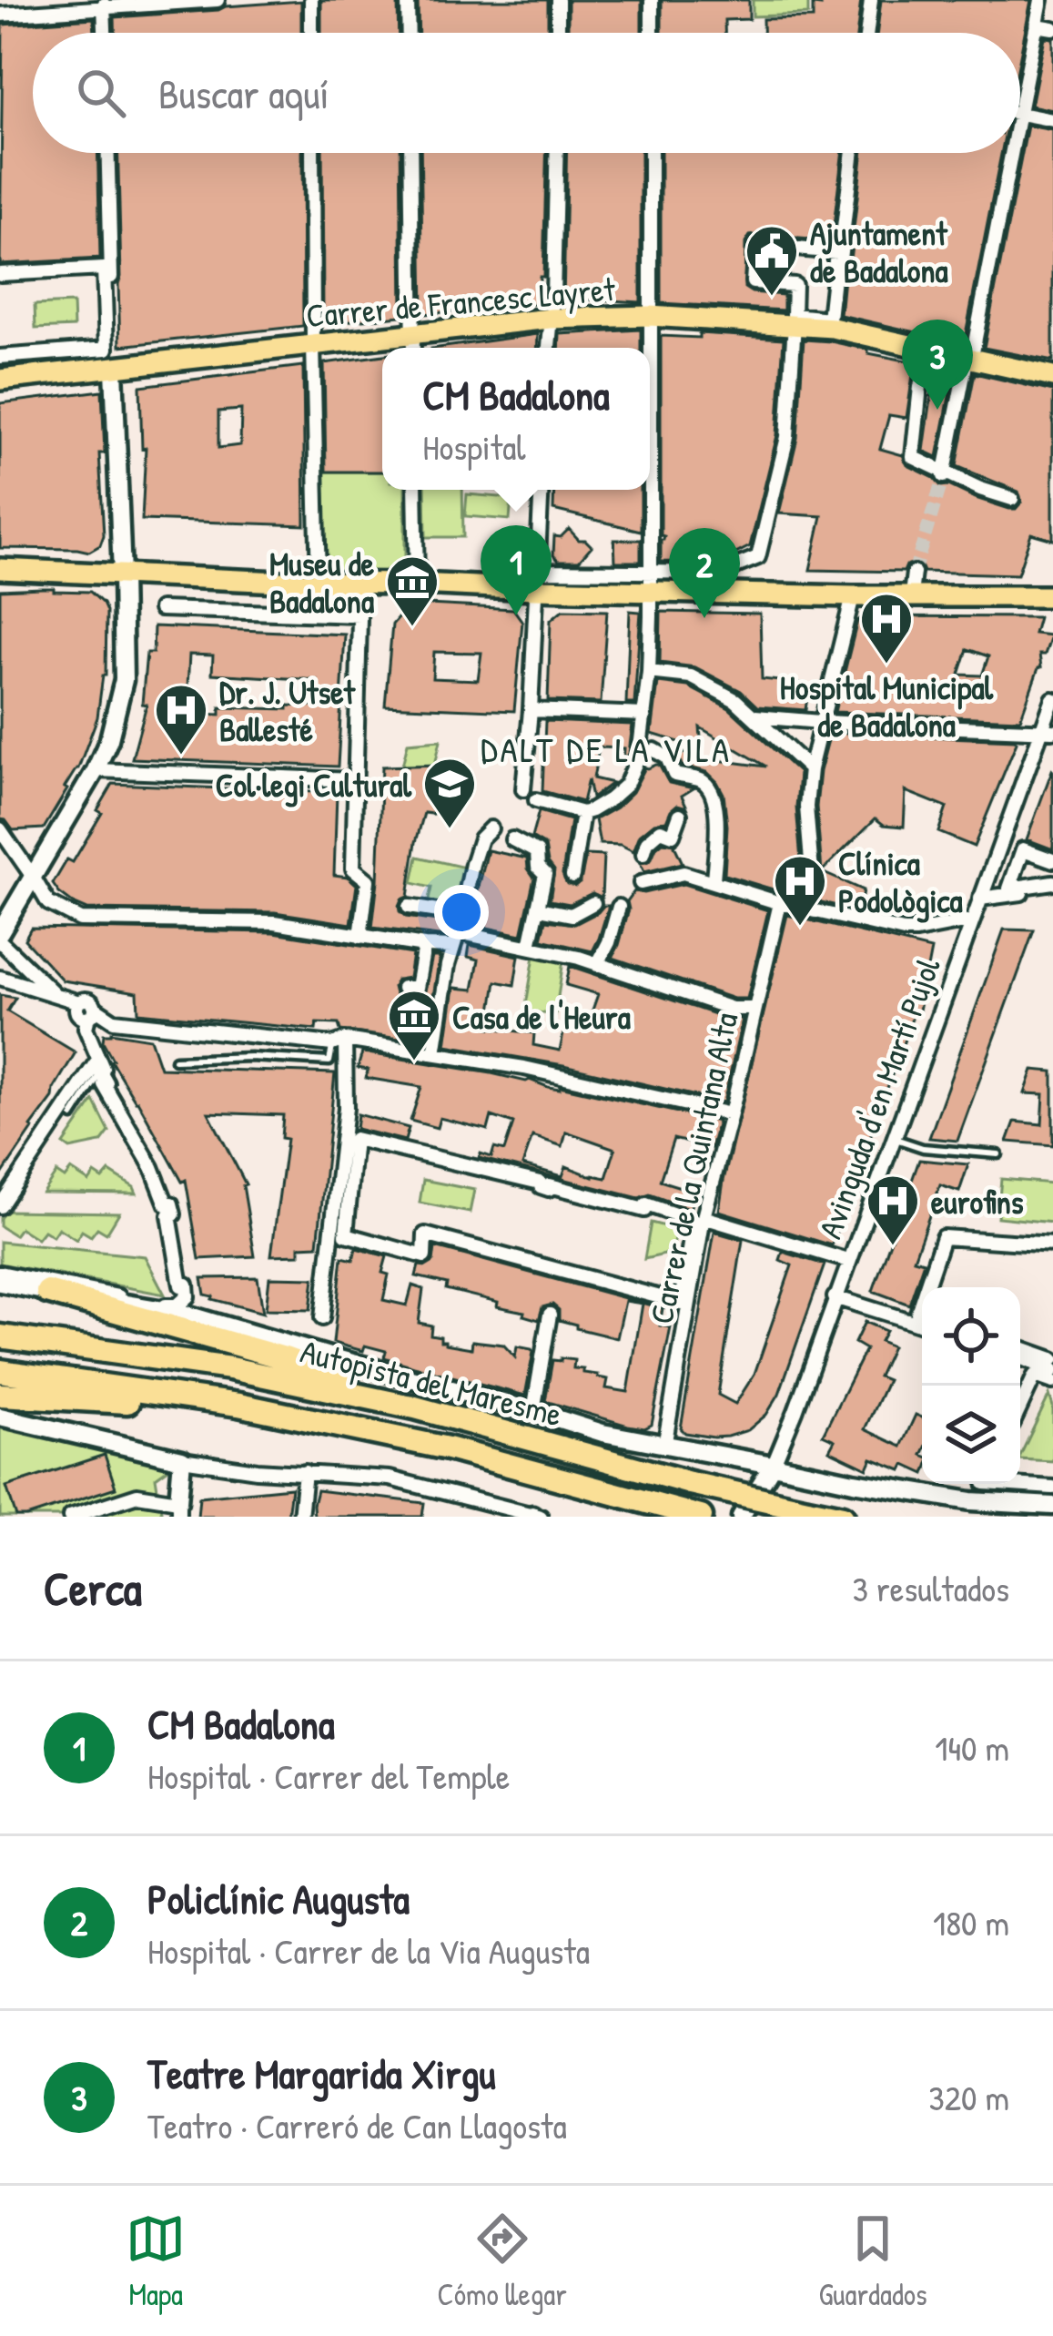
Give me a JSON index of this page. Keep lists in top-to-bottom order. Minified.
{"streets":{"highway":["Autopista del Maresme"],"main road":["Carrer de Francesc Layret"],"street":["Avinguda d'en Martí Pujol","Carrer de la Quintana Alta"]},"districts":["DALT DE LA VILA"],"places":{"public building":["Ajuntament de Badalona"],"museum":["Museu de Badalona","Casa de l'Heura"],"hospital":["Hospital Municipal de Badalona","Dr. J. Utset Ballesté","Clínica Podològica","eurofins"],"school or university":["Col·legi Cultural"]},"page":{"search":"Buscar aquí","pins":["3","1","2"],"popup":["CM Badalona","Hospital"],"heading":["Cerca","3 resultados"],"list":[{"mark":"1","name":"CM Badalona","note":"Hospital · Carrer del Temple","value":"140 m"},{"mark":"2","name":"Policlínic Augusta","note":"Hospital · Carrer de la Via Augusta","value":"180 m"},{"mark":"3","name":"Teatre Margarida Xirgu","note":"Teatro · Carreró de Can Llagosta","value":"320 m"}],"nav":["Mapa","Cómo llegar","Guardados"]}}
